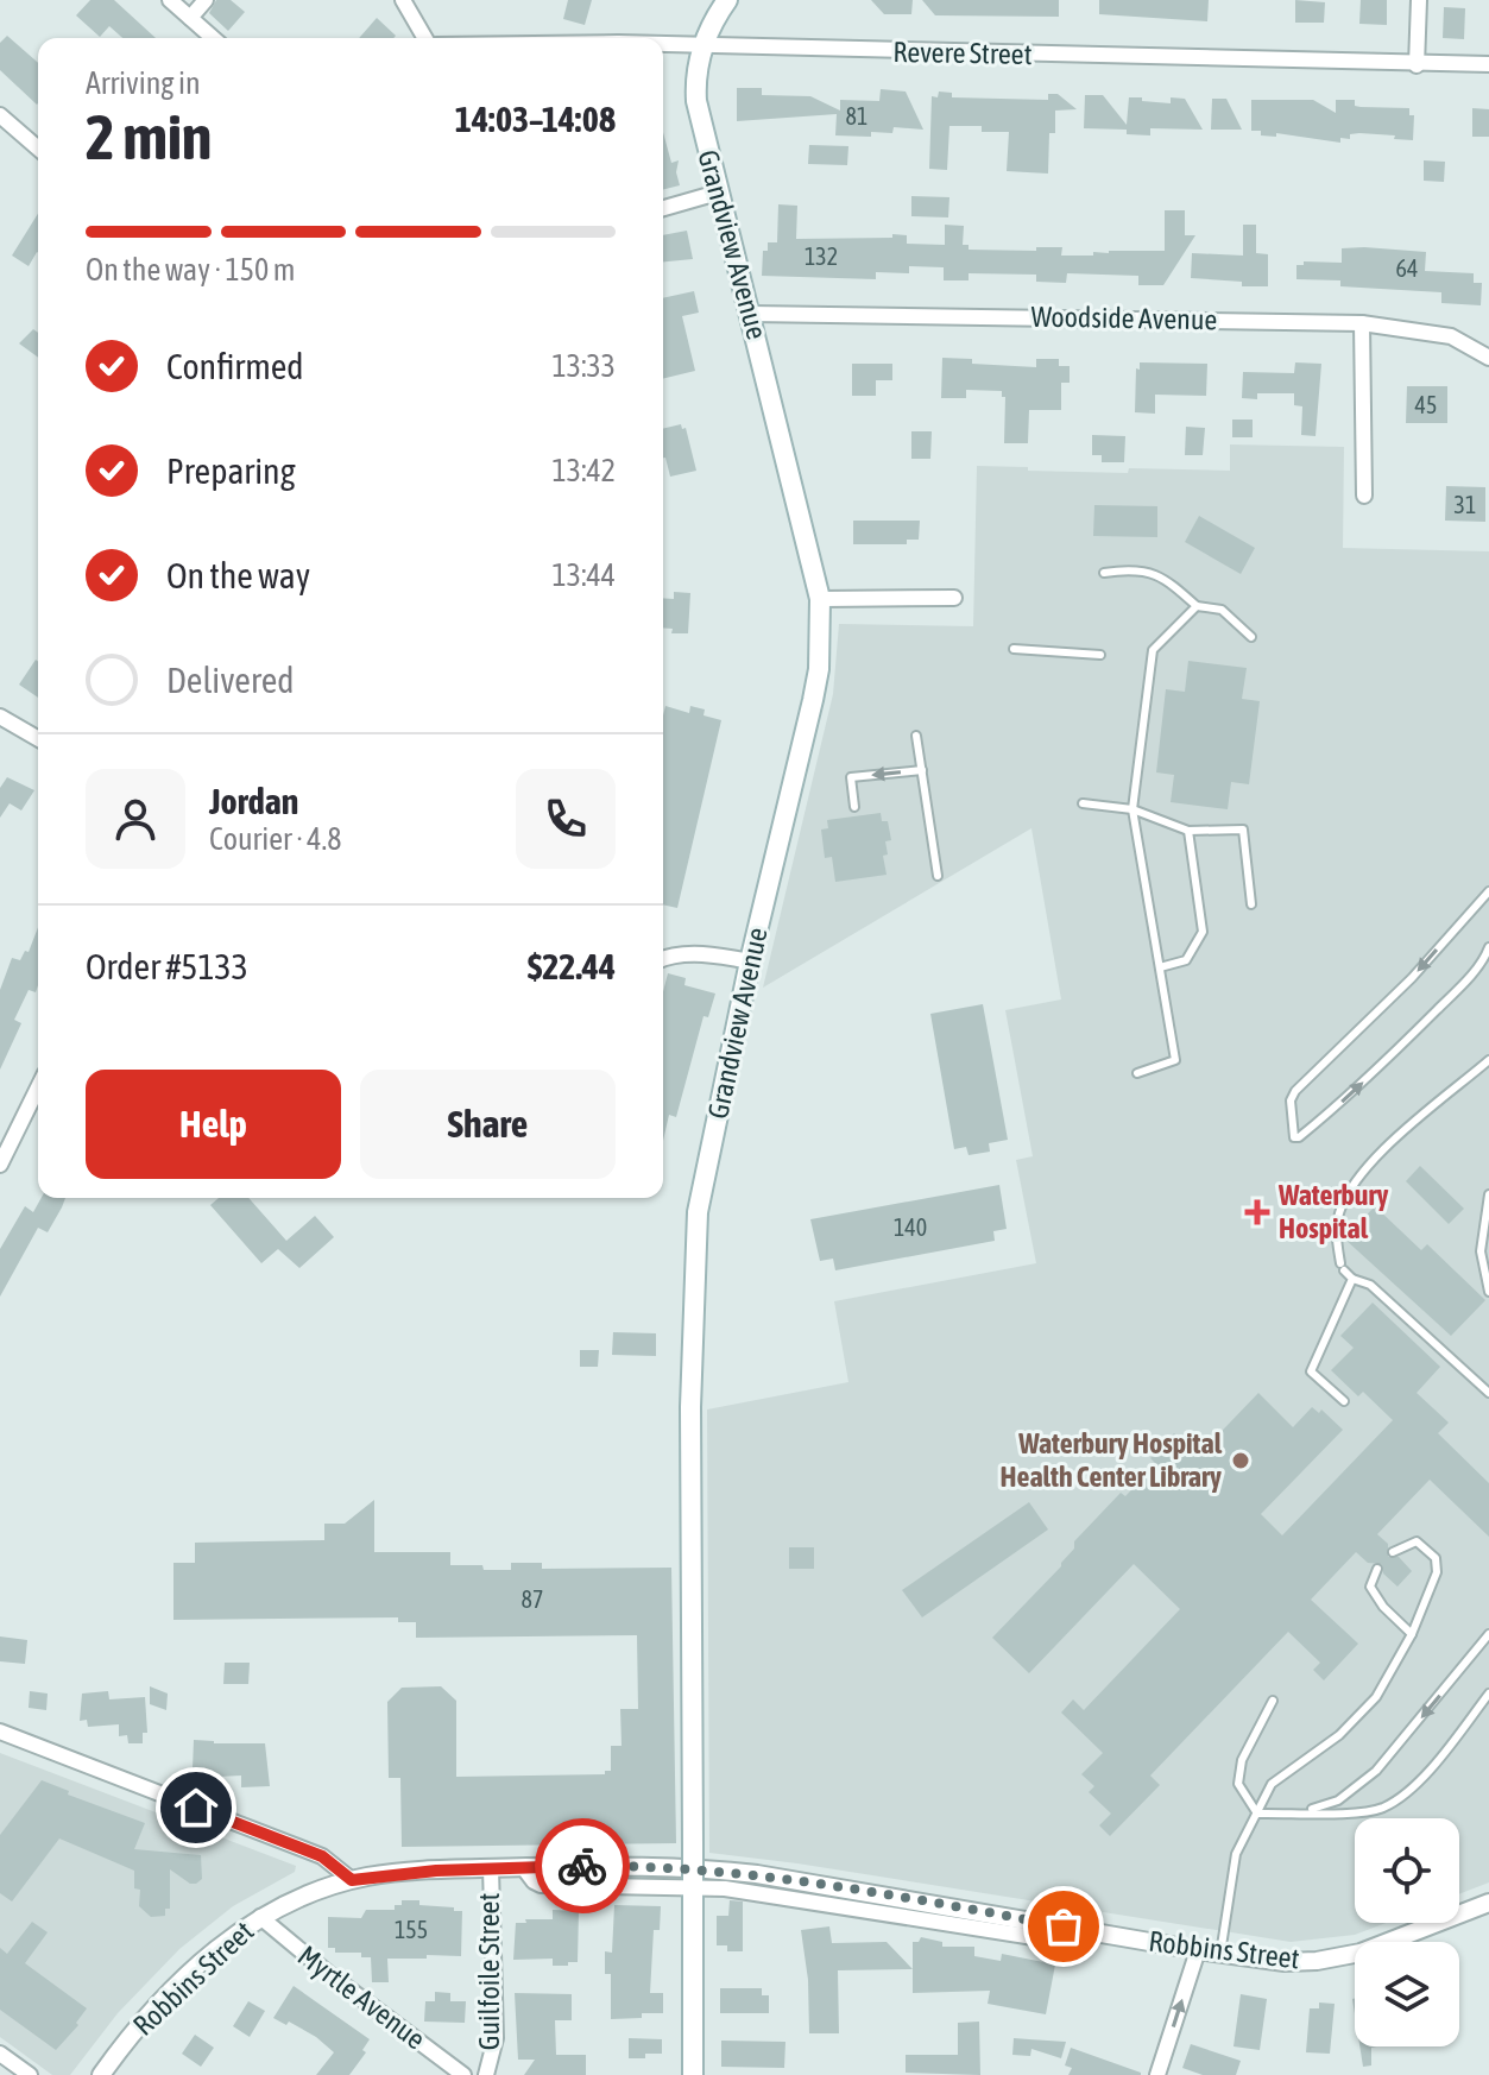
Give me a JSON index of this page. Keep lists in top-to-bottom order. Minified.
{"streets":{"main road":["Grandview Avenue"],"street":["Revere Street","Woodside Avenue","Robbins Street","Guilfoile Street","Myrtle Avenue"]},"crossings":[["Revere Street","Grandview Avenue"],["Grandview Avenue","Woodside Avenue"],["Grandview Avenue","Robbins Street"],["Robbins Street","Guilfoile Street"],["Robbins Street","Myrtle Avenue"]],"places":{"health":["Waterbury Hospital"],"other":["Waterbury Hospital Health Center Library"]},"house_numbers":["81","132","64","45","31","140","87","155"],"page":{"heading":["2 min","Arriving in","14:03–14:08"],"panel":["Jordan","Courier · 4.8","Order #5133","$22.44"],"bar":"On the way · 150 m","list":[["Confirmed","13:33"],["Preparing","13:42"],["On the way","13:44"],"Delivered"],"buttons":["Help","Share"]}}
